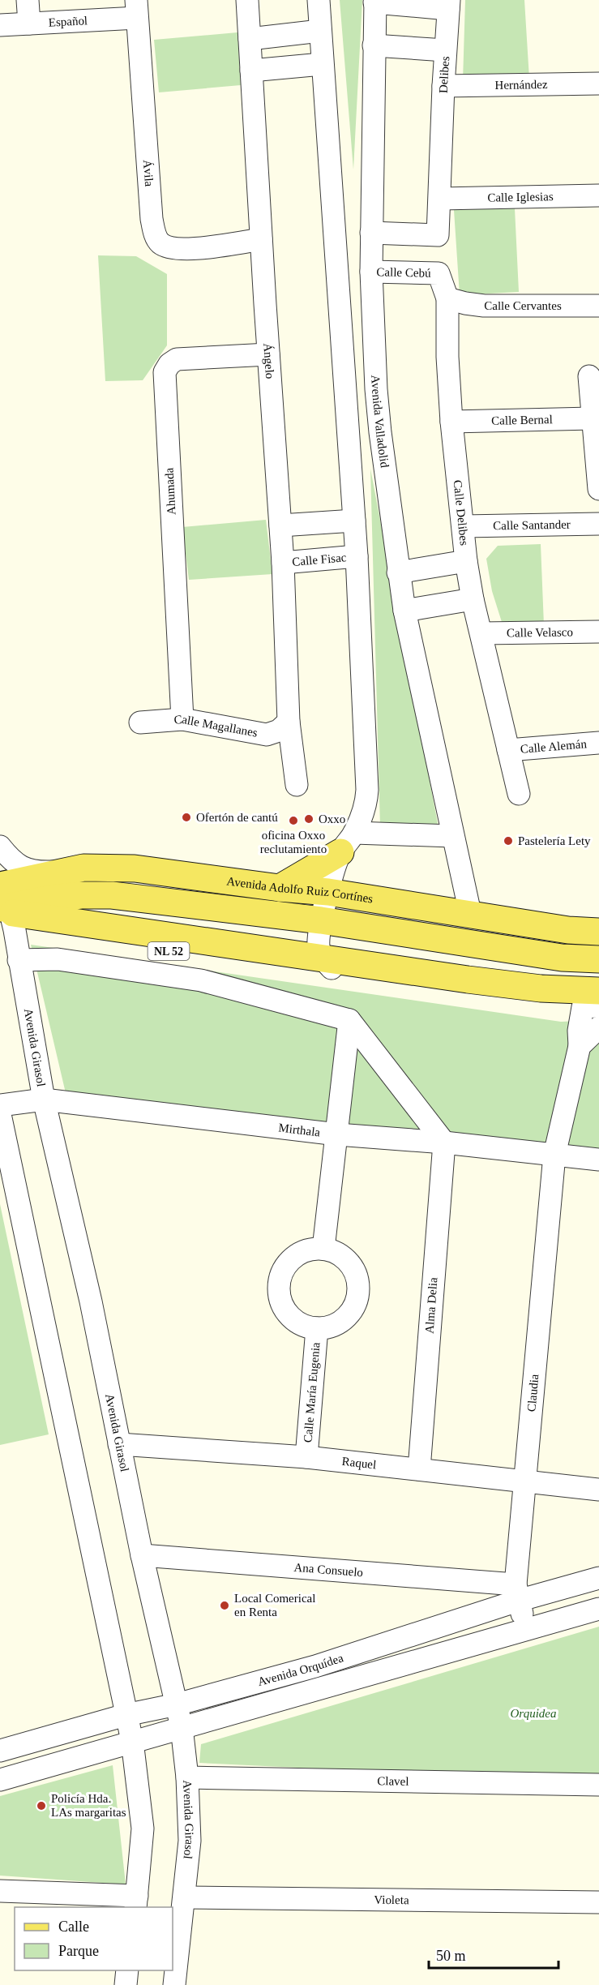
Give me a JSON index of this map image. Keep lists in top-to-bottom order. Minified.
{"streets":{"main road":["Avenida Adolfo Ruiz Cortínes","NL 52"],"street":["Español","Delibes","Hernández","Ávila","Calle Iglesias","Calle Cebú","Calle Cervantes","Ángelo","Calle Bernal","Avenida Valladolid","Ahumada","Calle Delibes","Calle Santander","Calle Fisac","Calle Velasco","Calle Magallanes","Calle Alemán","Avenida Girasol","Mirthala","Alma Delia","Claudia","Calle María Eugenia","Raquel","Ana Consuelo","Avenida Orquídea","Clavel","Violeta"]},"crossings":[["Español","Ávila"],["Delibes","Hernández"],["Delibes","Calle Iglesias"],["Ávila","Ángelo"],["Calle Cebú","Avenida Valladolid"],["Calle Cebú","Calle Delibes"],["Calle Cervantes","Calle Delibes"],["Ángelo","Ahumada"],["Ángelo","Calle Fisac"],["Ángelo","Calle Magallanes"],["Calle Bernal","Calle Delibes"],["Avenida Valladolid","Avenida Adolfo Ruiz Cortínes"],["Ahumada","Calle Magallanes"],["Calle Delibes","Calle Santander"],["Calle Delibes","Calle Velasco"],["Calle Delibes","Calle Alemán"],["Avenida Adolfo Ruiz Cortínes","NL 52"],["Avenida Adolfo Ruiz Cortínes","Avenida Girasol"],["NL 52","Avenida Girasol"],["NL 52","Claudia"],["Avenida Girasol","Mirthala"],["Avenida Girasol","Raquel"],["Avenida Girasol","Ana Consuelo"],["Avenida Girasol","Avenida Orquídea"],["Avenida Girasol","Clavel"],["Avenida Girasol","Violeta"],["Mirthala","Alma Delia"],["Mirthala","Claudia"],["Alma Delia","Raquel"],["Claudia","Raquel"],["Claudia","Ana Consuelo"],["Claudia","Avenida Orquídea"],["Calle María Eugenia","Raquel"],["Ana Consuelo","Avenida Orquídea"]],"parks":["Orquidea"],"places":["Ofertón de cantú","Oxxo","oficina Oxxo reclutamiento","Pastelería Lety","Local Comerical en Renta","Policía Hda. LAs margaritas"],"legend":["Calle","Parque"],"scale_bar":"50 m"}
